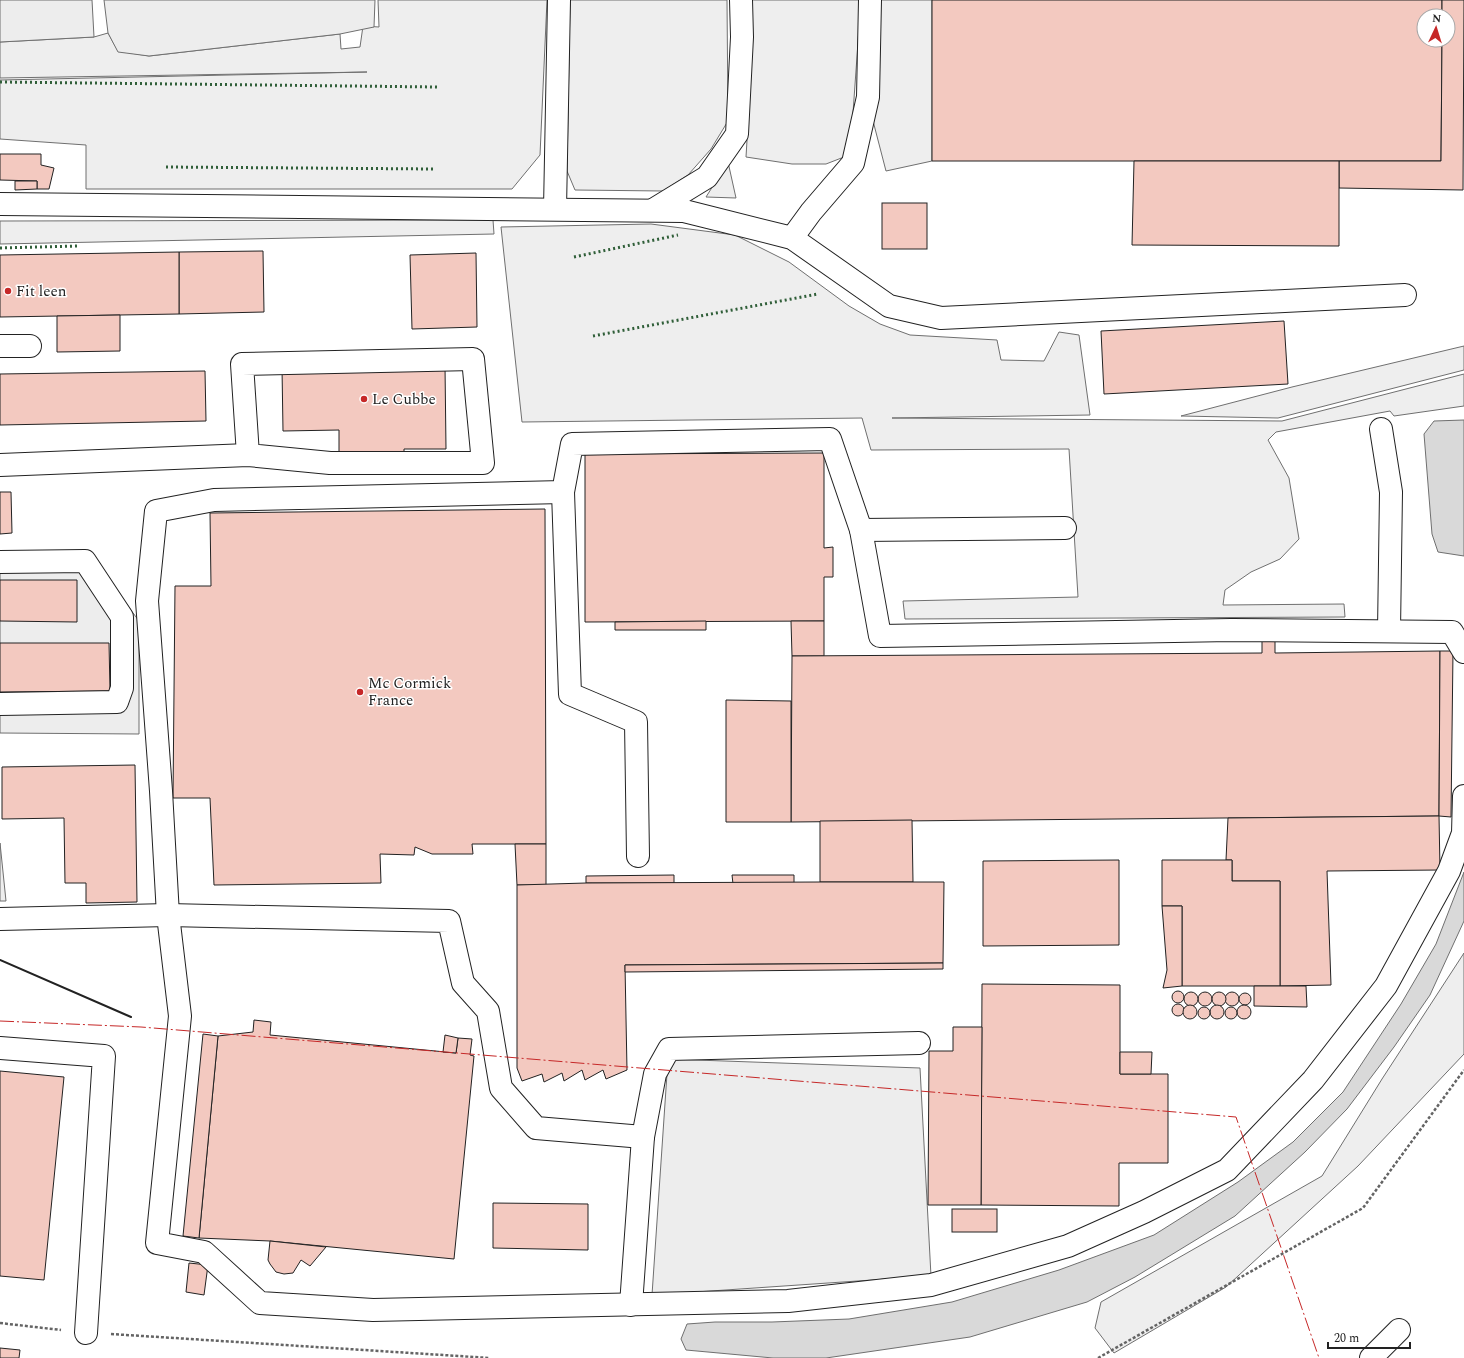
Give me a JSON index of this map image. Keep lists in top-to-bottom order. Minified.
{"places":["Fit leen","Le Cubbe","Mc Cormick France"],"scale_bar":"20 m","north":"top"}
